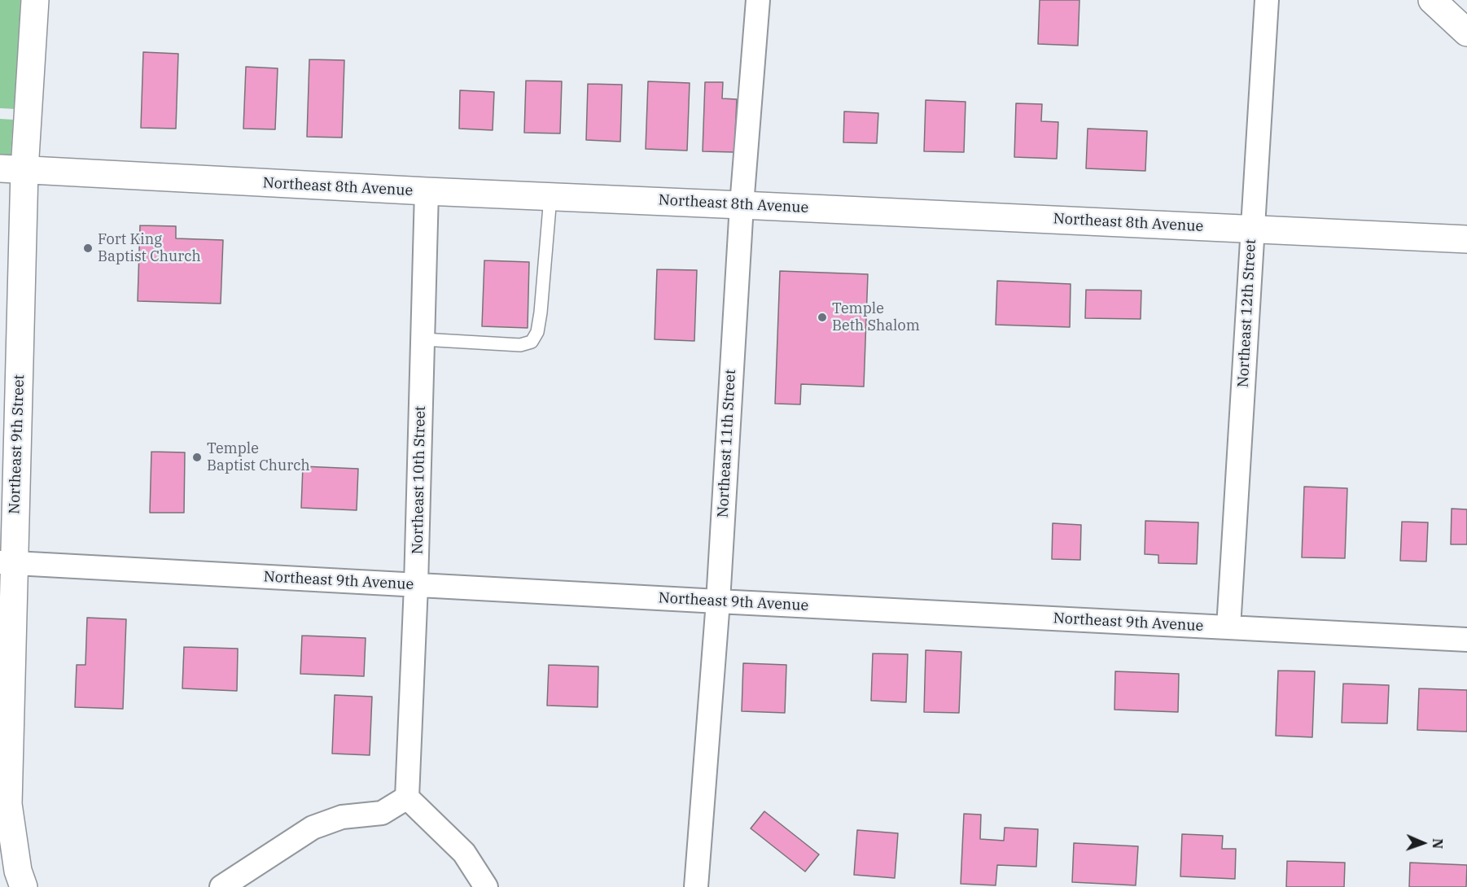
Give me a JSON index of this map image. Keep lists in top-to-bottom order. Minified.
{"streets":{"main road":["Northeast 8th Avenue","Northeast 9th Street"],"street":["Northeast 12th Street","Northeast 11th Street","Northeast 10th Street","Northeast 9th Avenue"]},"crossings":[["Northeast 8th Avenue","Northeast 12th Street"],["Northeast 8th Avenue","Northeast 11th Street"],["Northeast 8th Avenue","Northeast 9th Street"],["Northeast 8th Avenue","Northeast 10th Street"],["Northeast 12th Street","Northeast 9th Avenue"],["Northeast 11th Street","Northeast 9th Avenue"],["Northeast 9th Street","Northeast 9th Avenue"],["Northeast 10th Street","Northeast 9th Avenue"]],"places":["Fort King Baptist Church","Temple Beth Shalom","Temple Baptist Church"],"north":"right"}
